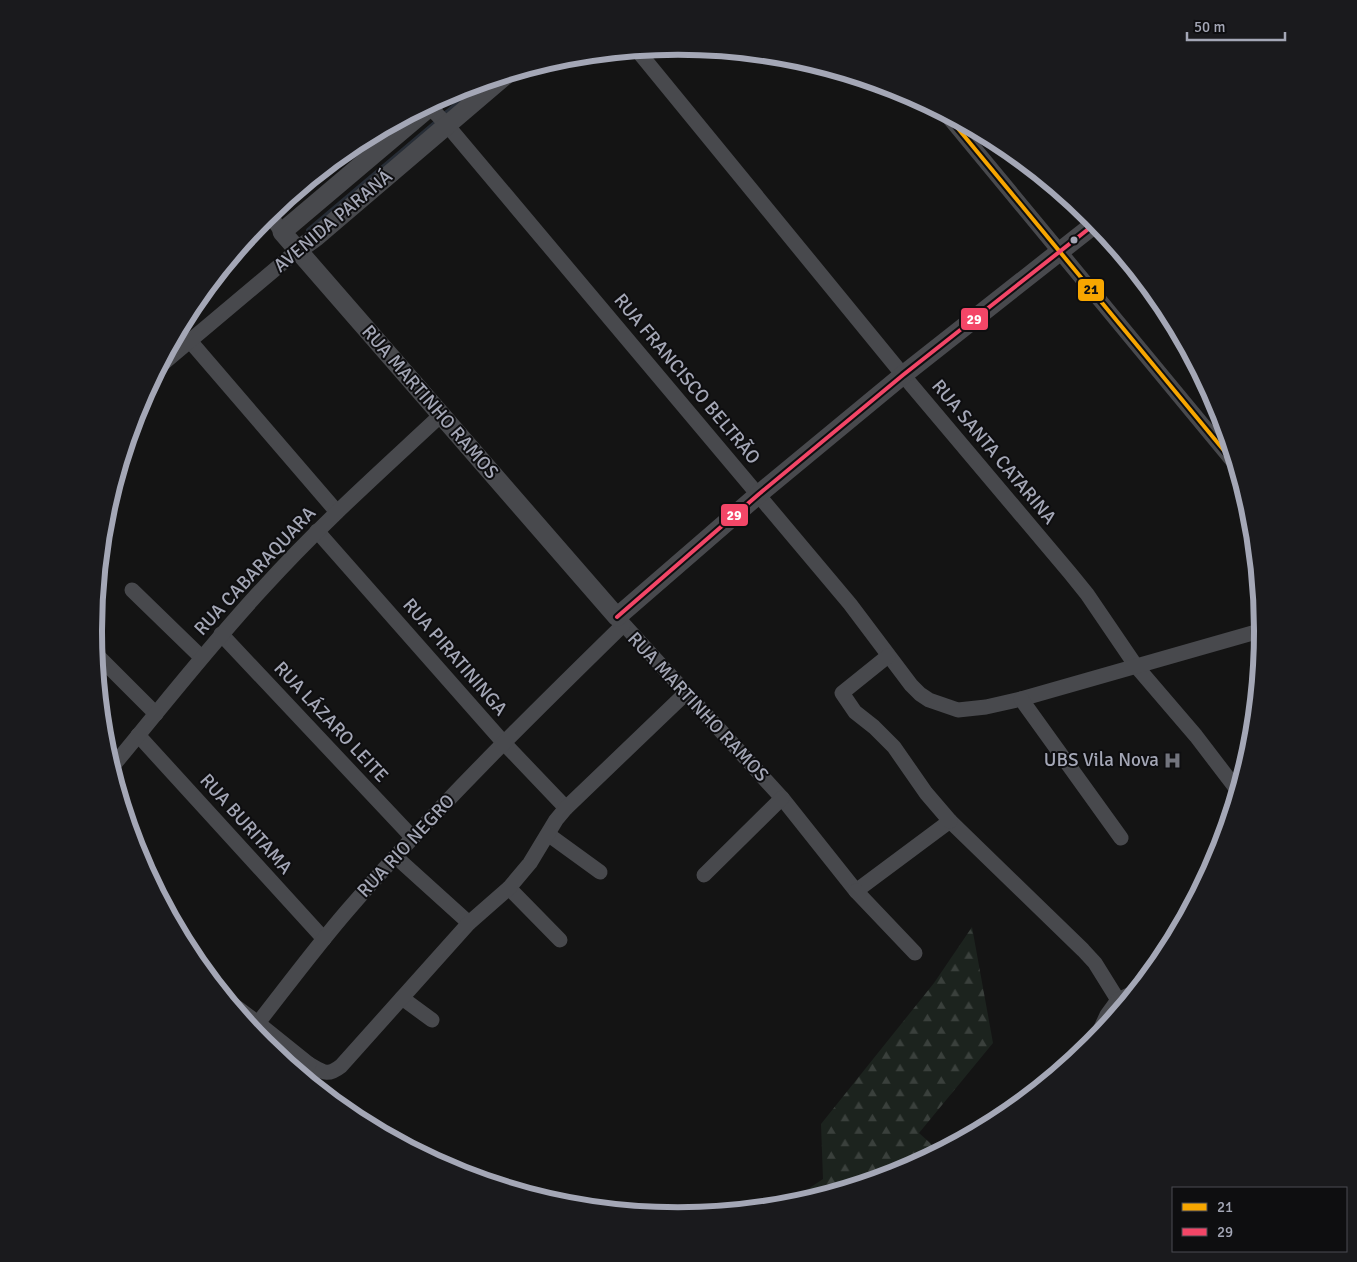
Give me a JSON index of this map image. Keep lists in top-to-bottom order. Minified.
{"streets":{"street":["AVENIDA PARANÁ","RUA FRANCISCO BELTRÃO","RUA MARTINHO RAMOS","RUA SANTA CATARINA","RUA CABARAQUARA","RUA PIRATININGA","RUA LÁZARO LEITE","RUA BURITAMA","RUA RIO NEGRO"]},"crossings":[["AVENIDA PARANÁ","RUA FRANCISCO BELTRÃO"],["AVENIDA PARANÁ","RUA MARTINHO RAMOS"],["RUA FRANCISCO BELTRÃO","RUA SANTA CATARINA"],["RUA FRANCISCO BELTRÃO","RUA RIO NEGRO"],["RUA MARTINHO RAMOS","RUA CABARAQUARA"],["RUA MARTINHO RAMOS","RUA RIO NEGRO"],["RUA SANTA CATARINA","RUA RIO NEGRO"],["RUA CABARAQUARA","RUA PIRATININGA"],["RUA CABARAQUARA","RUA LÁZARO LEITE"],["RUA CABARAQUARA","RUA BURITAMA"],["RUA PIRATININGA","RUA RIO NEGRO"],["RUA LÁZARO LEITE","RUA RIO NEGRO"],["RUA BURITAMA","RUA RIO NEGRO"]],"places":{"hospital":["UBS Vila Nova"]},"lines":["transit line 21","transit line 29"],"legend":["21","29"],"scale_bar":"50 m"}
